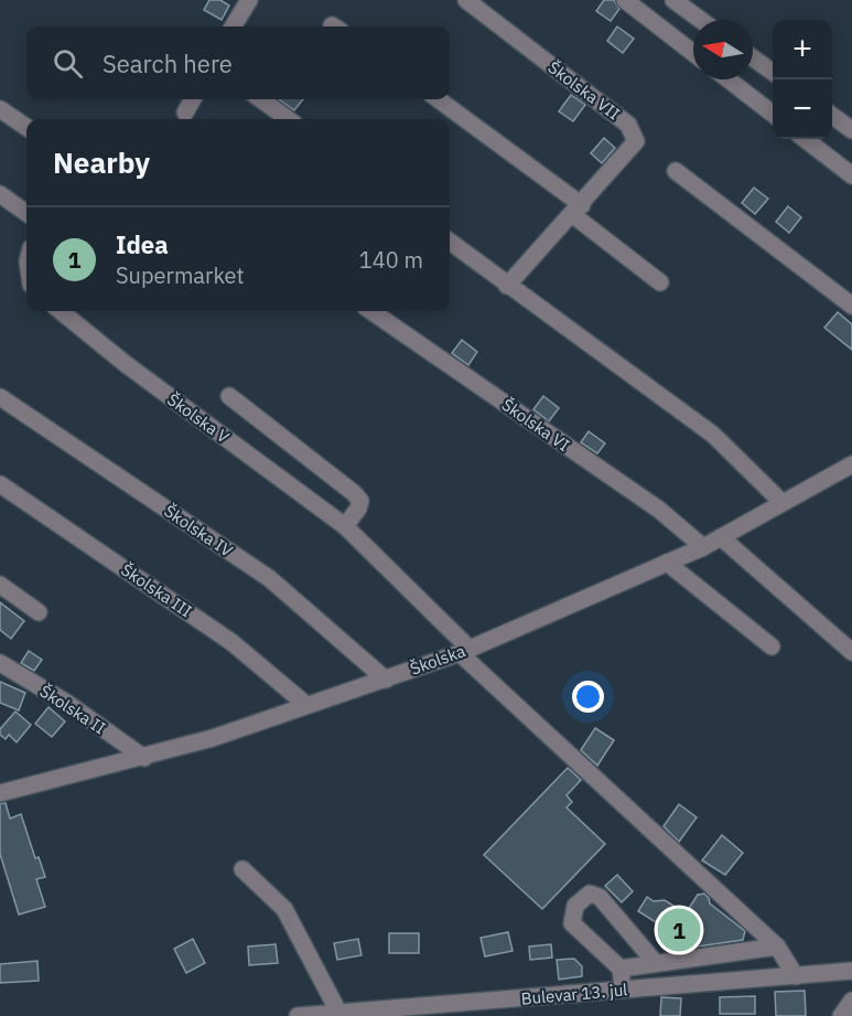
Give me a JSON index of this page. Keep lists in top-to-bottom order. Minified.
{"streets":{"street":["Školska VII","Školska V","Školska VI","Školska IV","Školska III","Školska","Školska II","Bulevar 13. jul"]},"crossings":[["Školska V","Školska"],["Školska V","Bulevar 13. jul"],["Školska VI","Školska"],["Školska IV","Školska"],["Školska III","Školska"],["Školska","Školska II"]],"north":"left","page":{"map_buttons":["+","−"],"search":"Search here","heading":"Nearby","list":[{"mark":"1","name":"Idea","note":"Supermarket","value":"140 m"}],"pins":"1"}}
